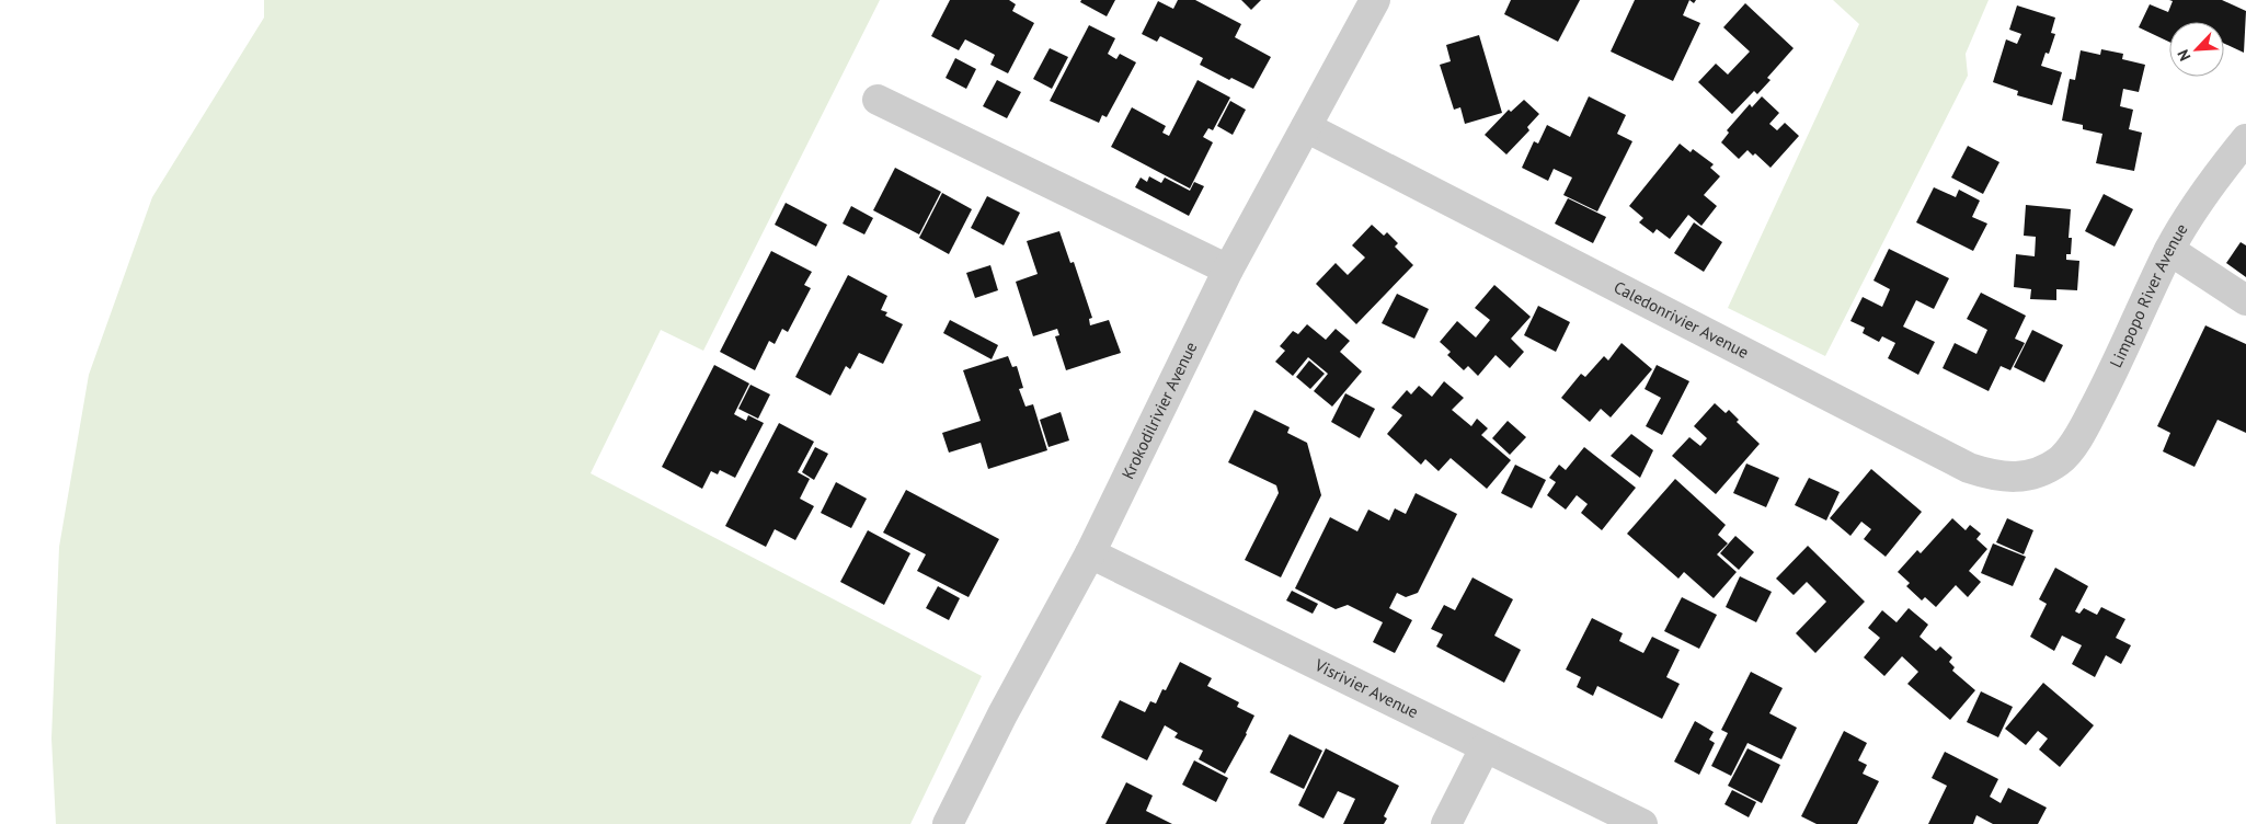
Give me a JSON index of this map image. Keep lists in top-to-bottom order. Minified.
{"streets":{"street":["Limpopo River Avenue","Caledonrivier Avenue","Krokodilrivier Avenue","Visrivier Avenue"]},"crossings":[["Limpopo River Avenue","Caledonrivier Avenue"],["Caledonrivier Avenue","Krokodilrivier Avenue"],["Krokodilrivier Avenue","Visrivier Avenue"]],"north":"bottom left"}
